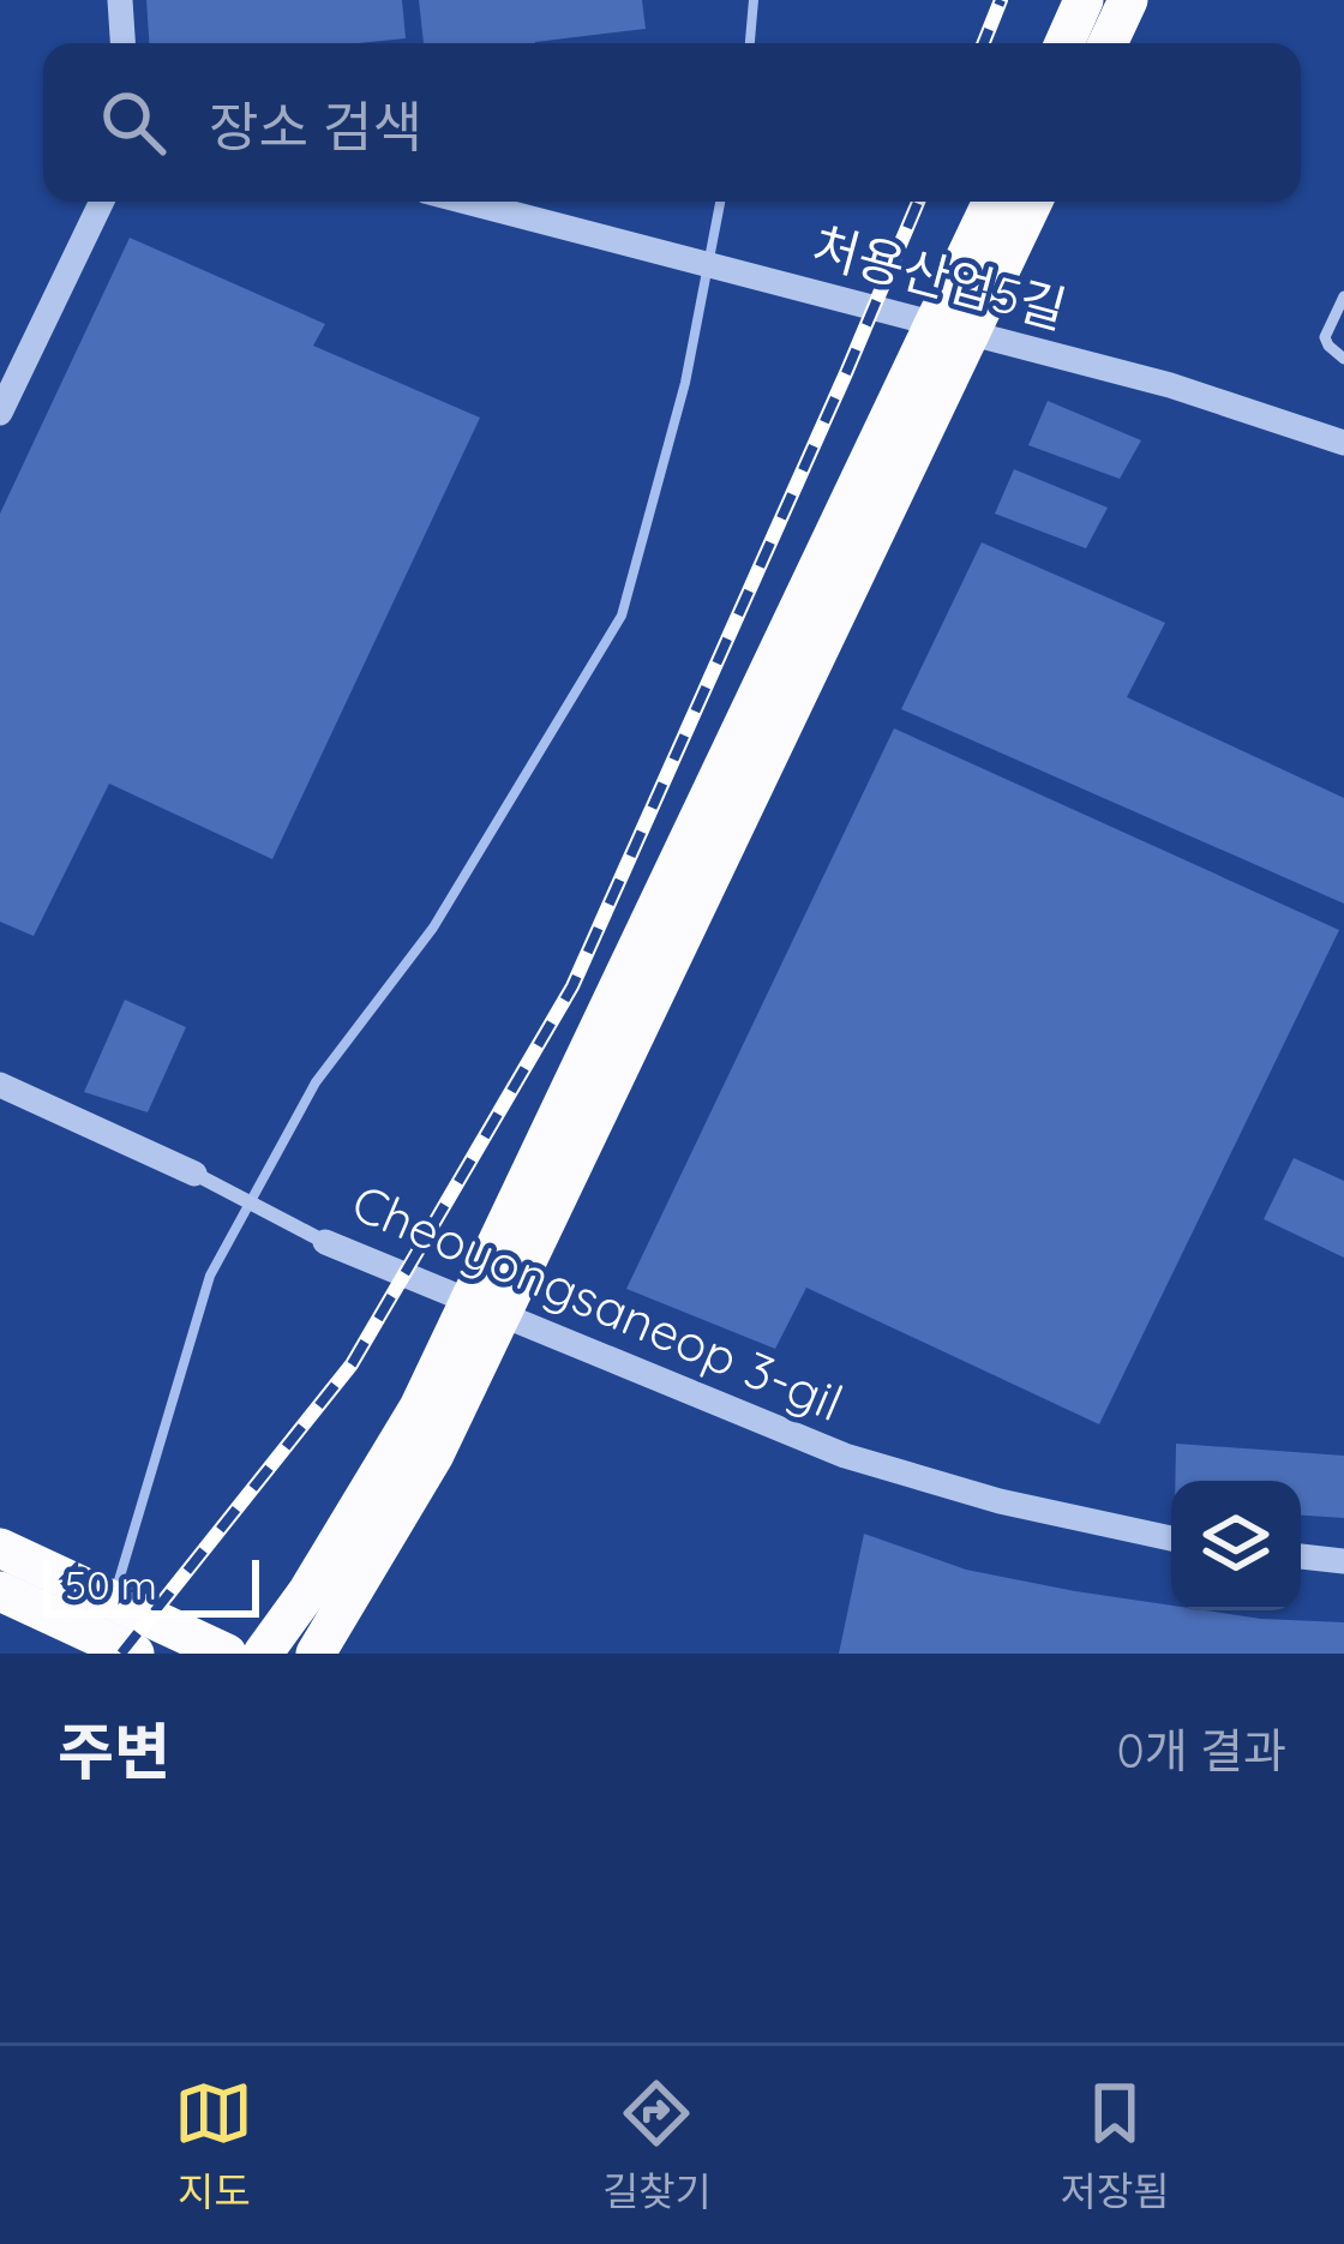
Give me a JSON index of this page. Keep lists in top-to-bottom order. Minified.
{"streets":{"street":["처용산업5길","Cheoyongsaneop 3-gil"]},"scale_bar":"50 m","page":{"search":"장소 검색","scale":"50 m","heading":["주변","0개 결과"],"nav":["지도","길찾기","저장됨"]}}
